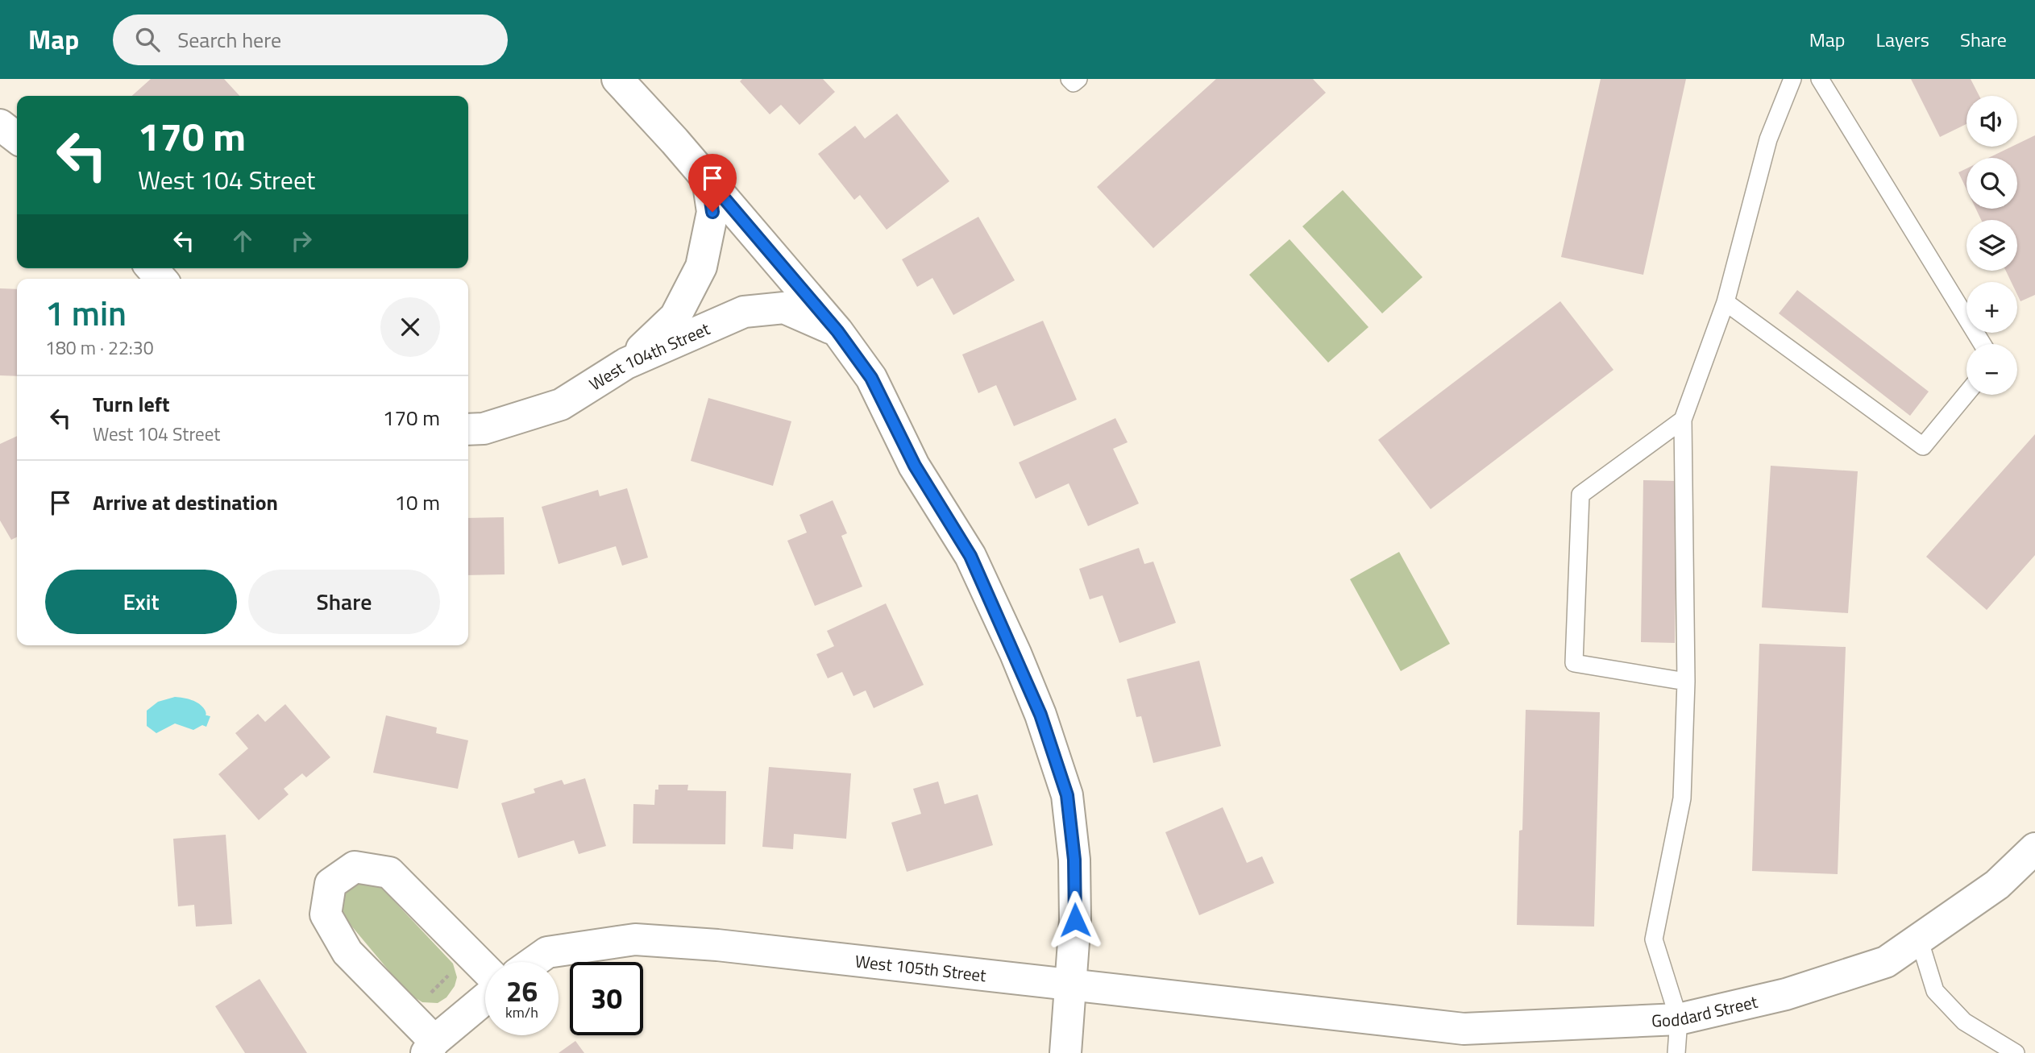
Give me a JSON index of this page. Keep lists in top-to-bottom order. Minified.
{"streets":{"street":["West 104th Street","West 105th Street","Goddard Street"]},"crossings":[["West 105th Street","Goddard Street"]],"page":{"header":"Map","search":"Search here","nav":["Map","Layers","Share"],"map_buttons":["+","−"],"turn":["170 m","West 104 Street"],"heading":["1 min","180 m · 22:30"],"list":[{"name":"Turn left","note":"West 104 Street","value":"170 m"},{"name":"Arrive at destination","value":"10 m"}],"buttons":["Exit","Share"],"speed":"26 km/h","limit":"30"}}
